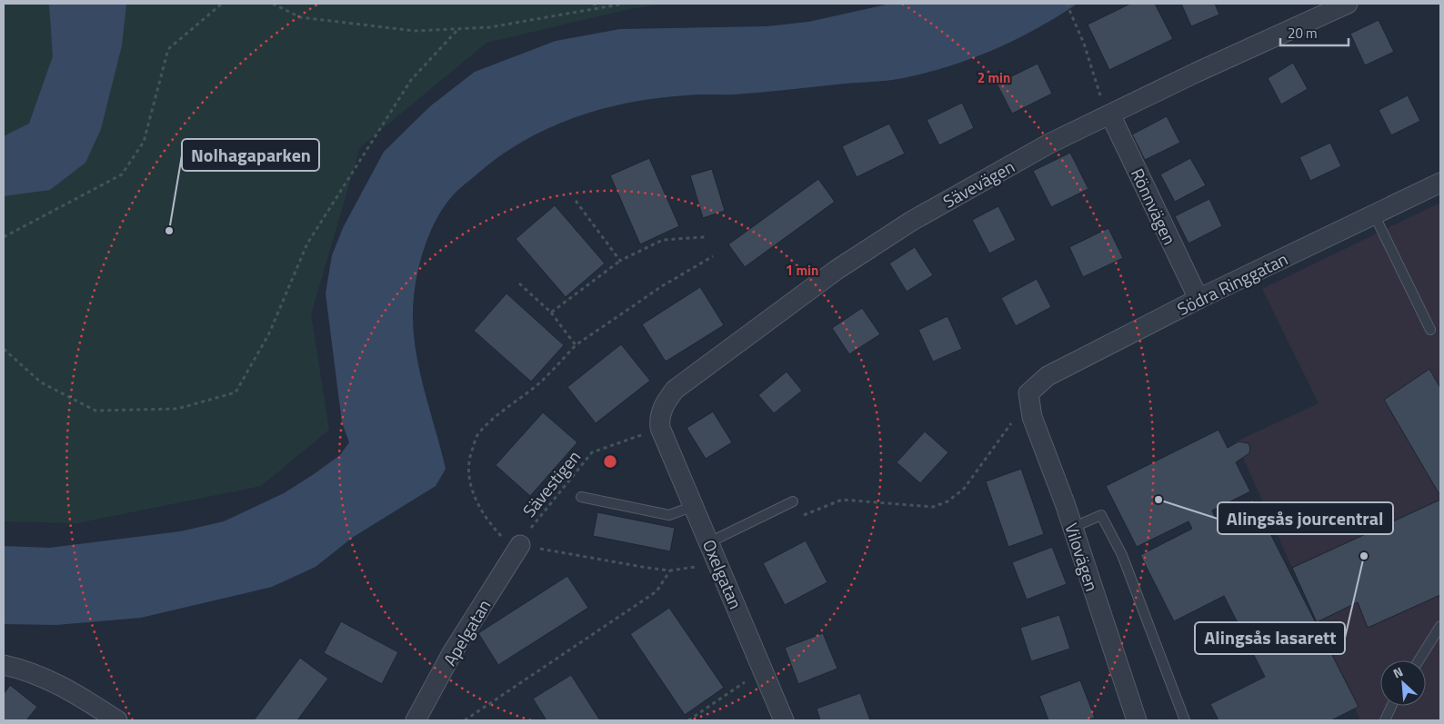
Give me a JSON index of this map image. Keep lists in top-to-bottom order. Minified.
{"streets":{"street":["Sävevägen","Rönnvägen","Södra Ringgatan","Vilovägen","Oxelgatan","Apelgatan"],"path":["Sävestigen"]},"crossings":[["Sävevägen","Rönnvägen"],["Sävevägen","Sävestigen"],["Sävevägen","Oxelgatan"],["Rönnvägen","Södra Ringgatan"],["Södra Ringgatan","Vilovägen"],["Sävestigen","Oxelgatan"],["Sävestigen","Apelgatan"]],"places":["Nolhagaparken","Alingsås jourcentral","Alingsås lasarett"],"scale_bar":"20 m","north":"top left","rings":["2 min","1 min"]}
